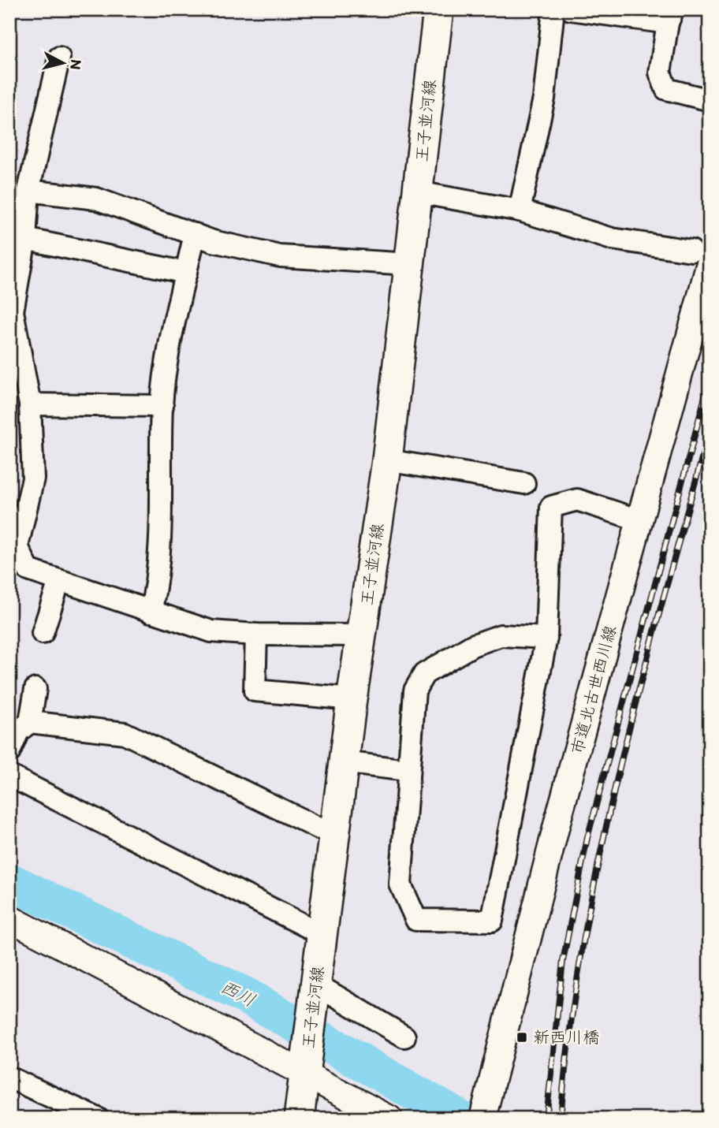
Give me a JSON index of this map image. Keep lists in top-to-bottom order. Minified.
{"streets":{"main road":["王子並河線"],"street":["市道北古世西川線"]},"water":["西川"],"places":{"transit":["新西川橋"]},"north":"right"}
